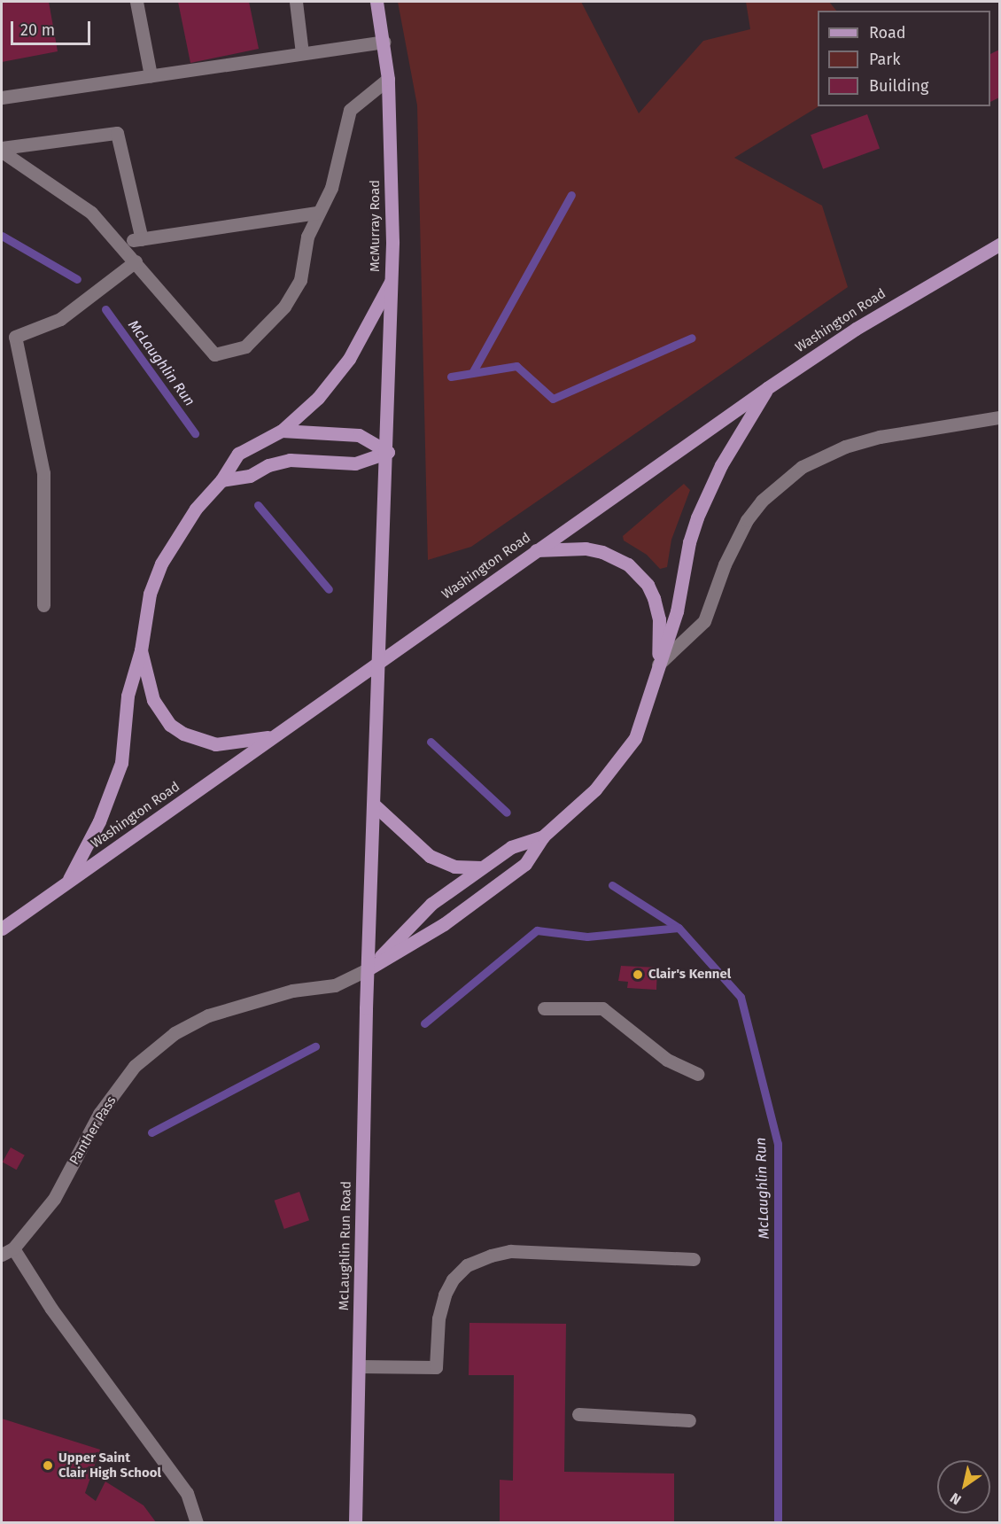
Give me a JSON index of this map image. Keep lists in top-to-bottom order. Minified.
{"streets":{"main road":["McMurray Road","Washington Road","McLaughlin Run Road"],"street":["Panther Pass"]},"crossings":[["McMurray Road","McLaughlin Run Road"],["Panther Pass","McLaughlin Run Road"]],"water":["McLaughlin Run"],"places":["Clair's Kennel","Upper Saint Clair High School"],"legend":["Road","Park","Building"],"scale_bar":"20 m","north":"bottom left"}
